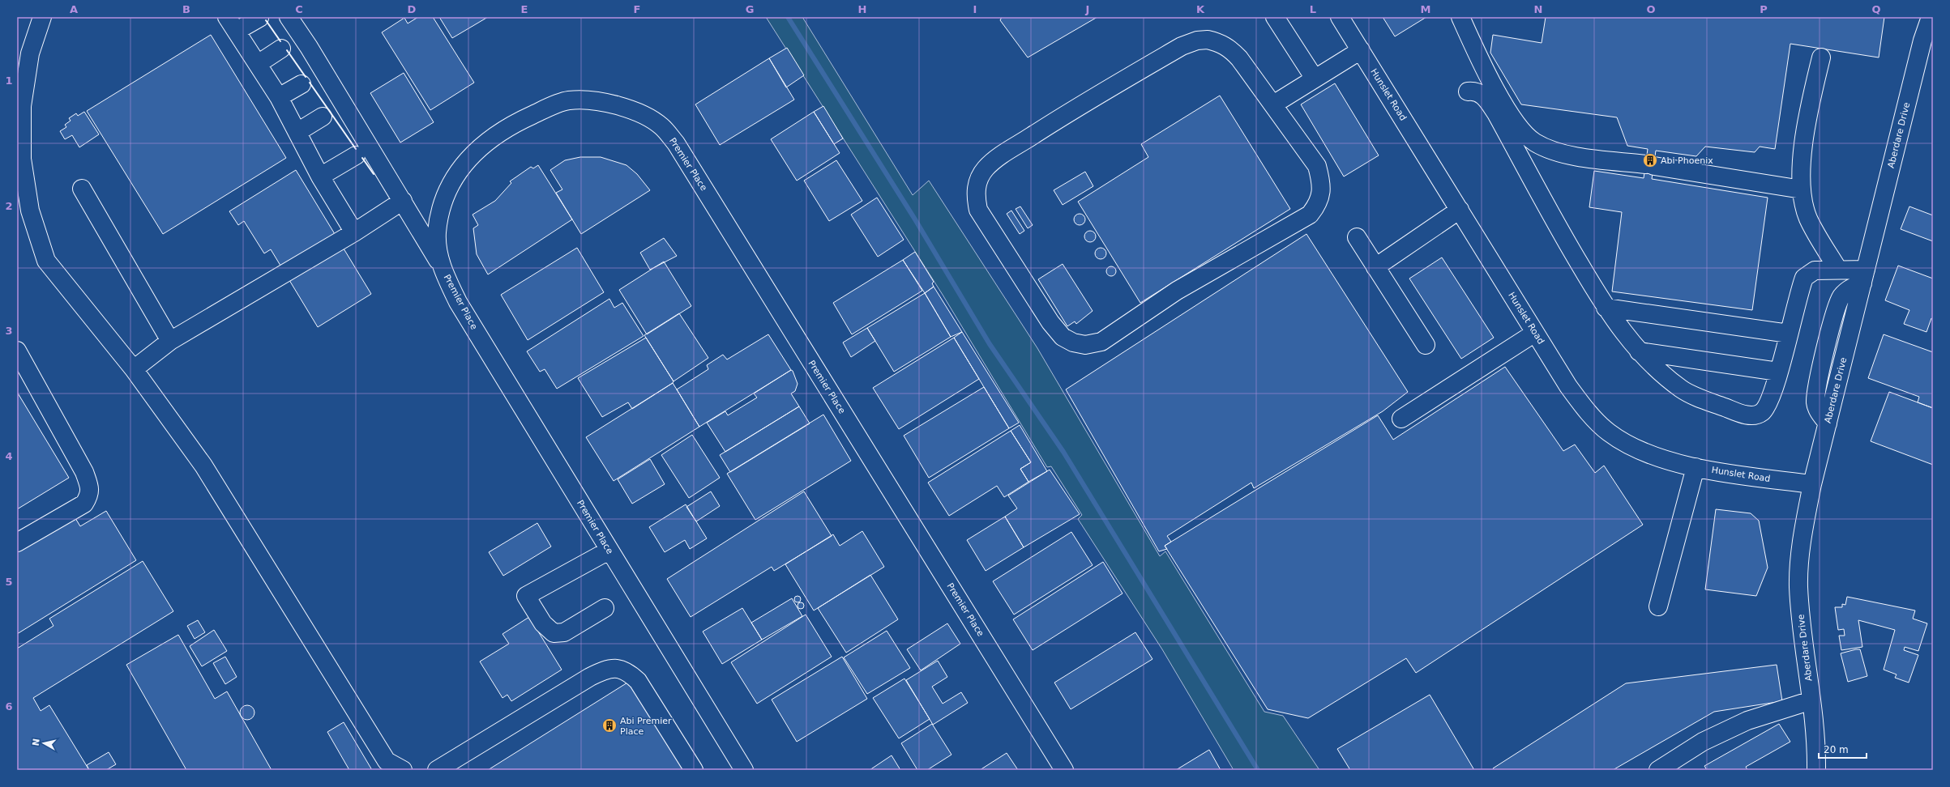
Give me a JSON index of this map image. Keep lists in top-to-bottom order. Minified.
{"streets":{"street":["Hunslet Road","Aberdare Drive","Premier Place"]},"crossings":[["Hunslet Road","Aberdare Drive"]],"places":{"building":["Abi Phoenix","Abi Premier Place"]},"scale_bar":"20 m","north":"left","grid":{"columns":["A","B","C","D","E","F","G","H","I","J","K","L","M","N","O","P","Q"],"rows":["1","2","3","4","5","6"]}}
